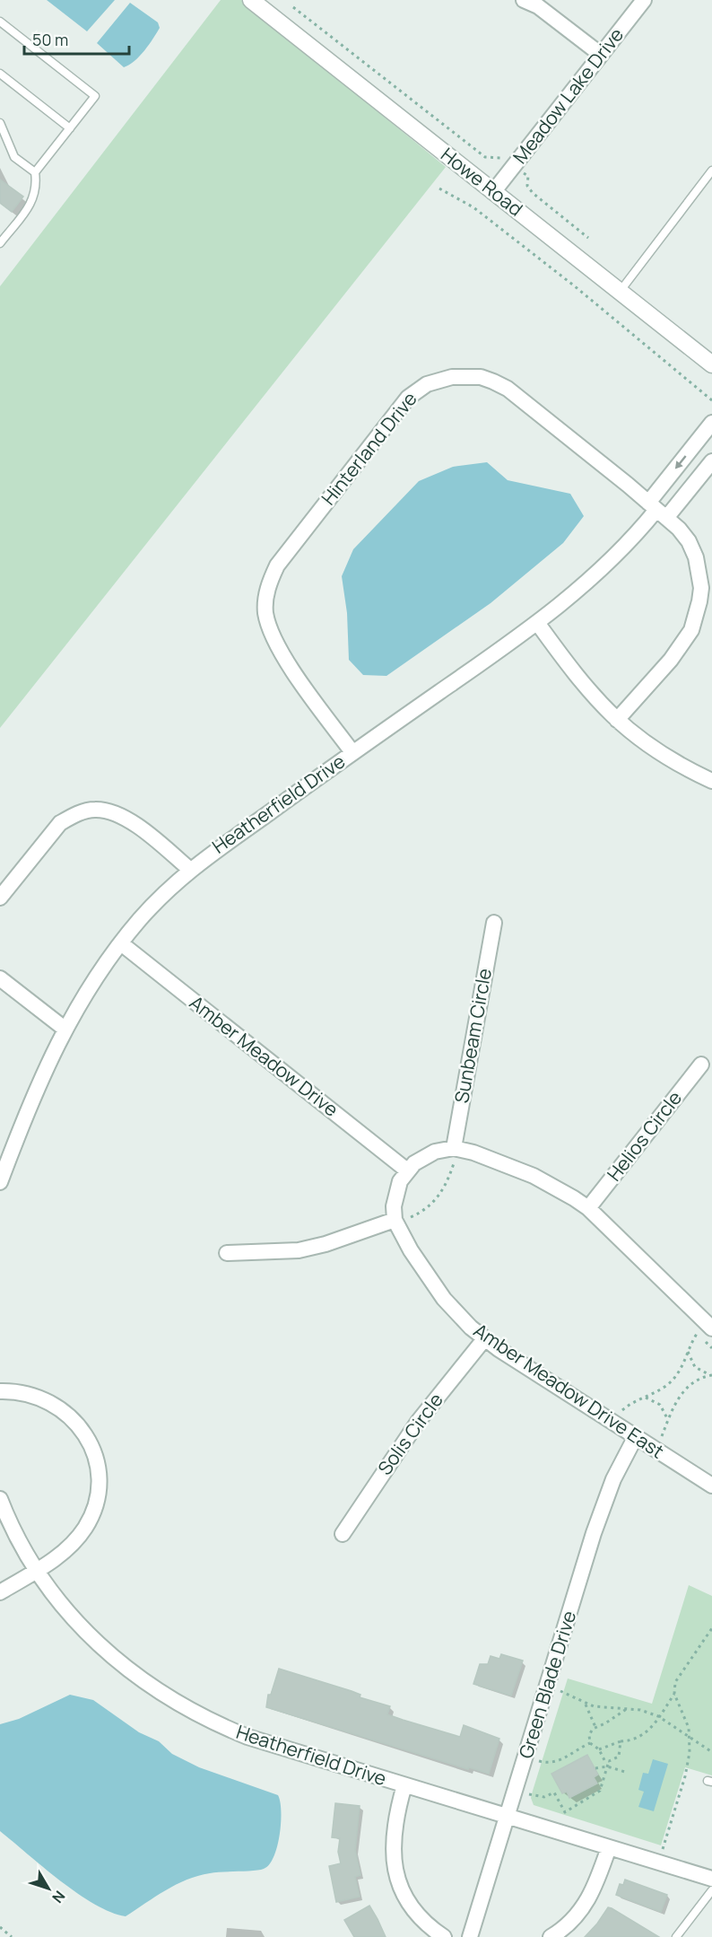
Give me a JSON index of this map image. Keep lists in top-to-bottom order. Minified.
{"streets":{"street":["Meadow Lake Drive","Howe Road","Hinterland Drive","Heatherfield Drive","Sunbeam Circle","Amber Meadow Drive","Helios Circle","Amber Meadow Drive East","Solis Circle","Green Blade Drive"]},"crossings":[["Meadow Lake Drive","Howe Road"],["Hinterland Drive","Heatherfield Drive"],["Heatherfield Drive","Amber Meadow Drive"],["Heatherfield Drive","Green Blade Drive"],["Amber Meadow Drive East","Solis Circle"],["Amber Meadow Drive East","Green Blade Drive"]],"scale_bar":"50 m","north":"bottom right"}
